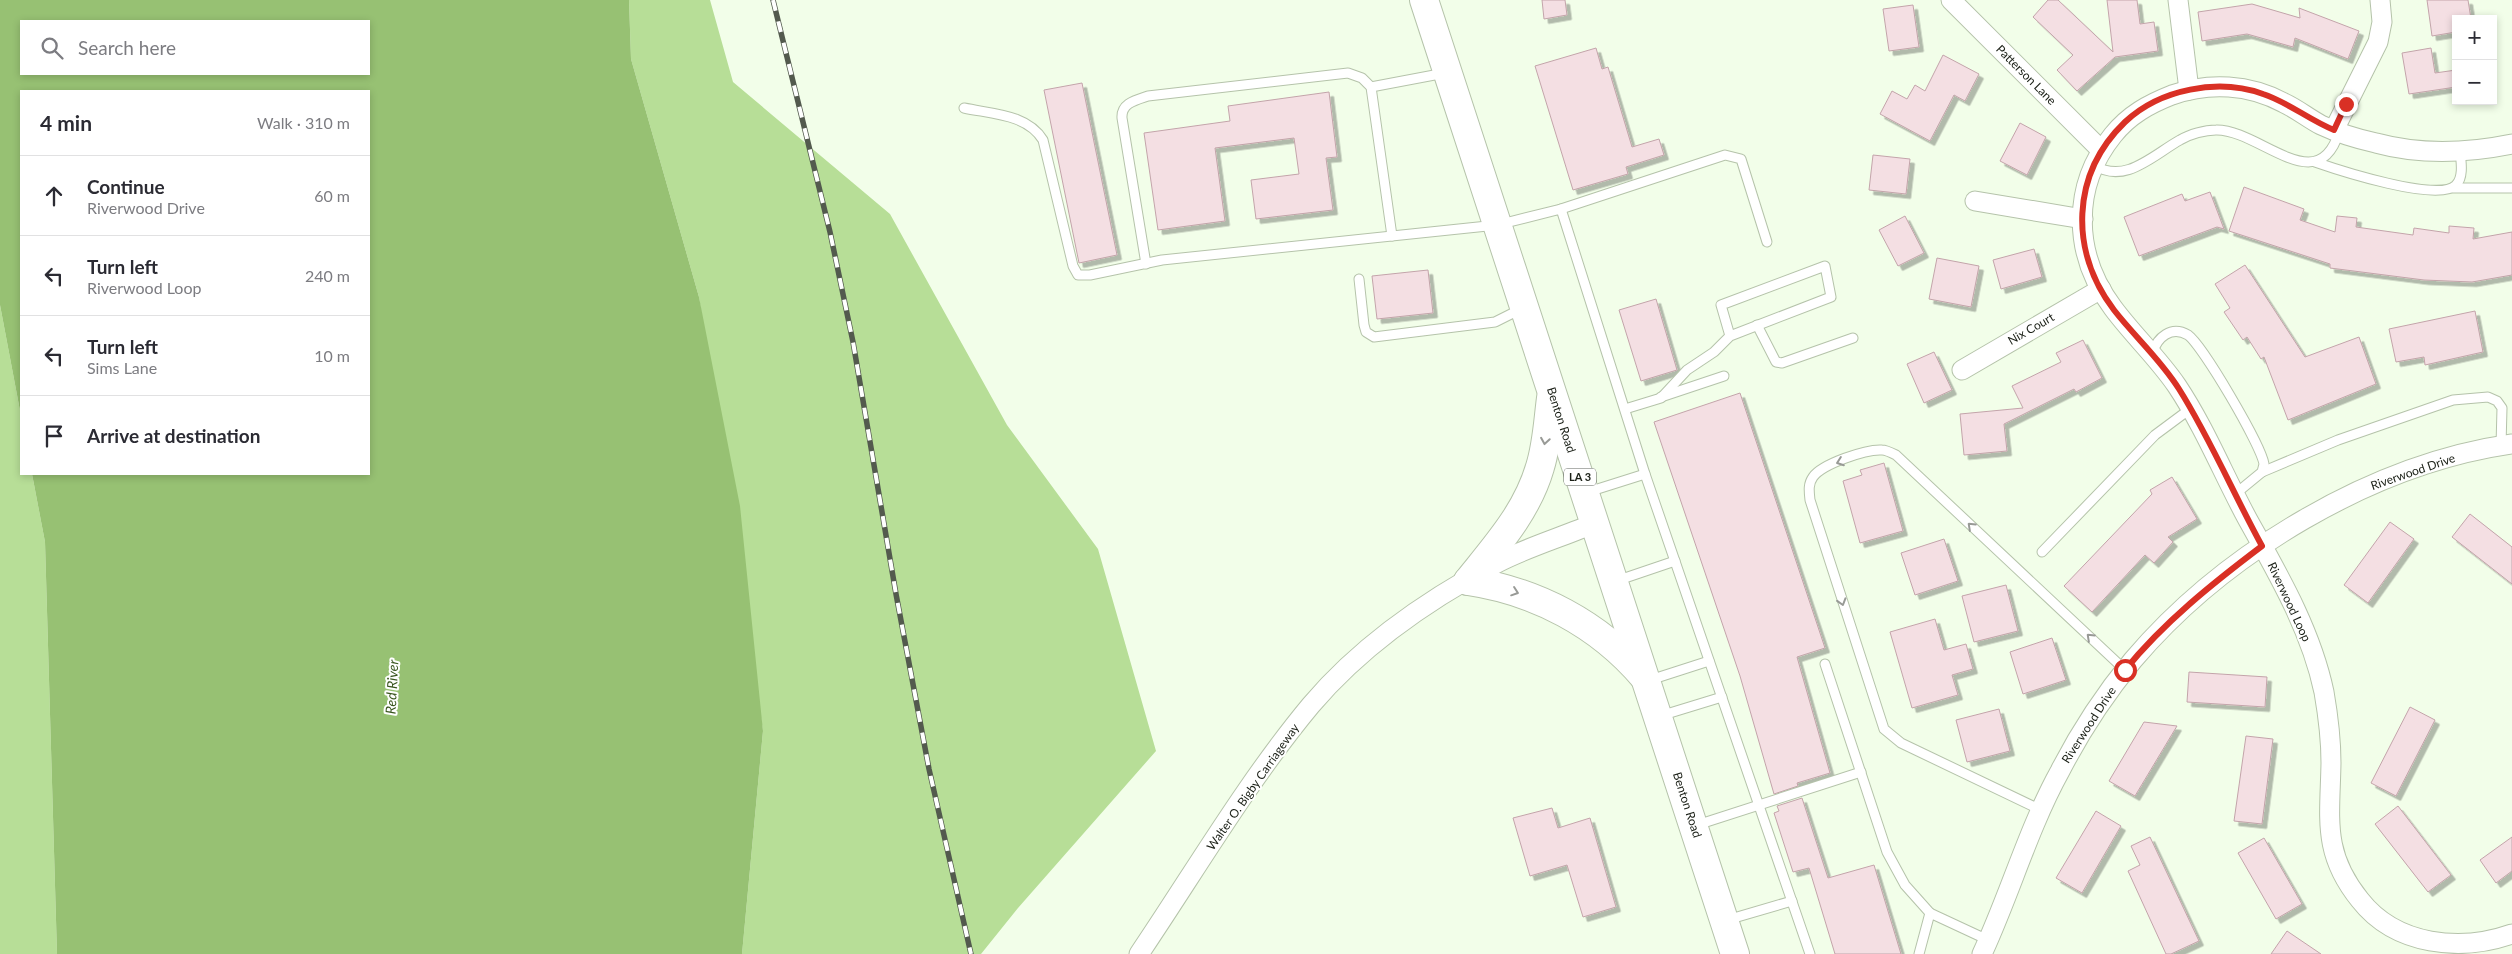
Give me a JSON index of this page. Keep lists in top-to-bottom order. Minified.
{"streets":{"main road":["Benton Road","LA 3"],"street":["Patterson Lane","Nix Court","Riverwood Drive","Riverwood Loop","Walter O. Bigby Carriageway"]},"crossings":[["Patterson Lane","Riverwood Loop"],["Nix Court","Riverwood Loop"],["Benton Road","Walter O. Bigby Carriageway"],["Riverwood Drive","Riverwood Loop"]],"water":["Red River"],"page":{"map_buttons":["+","−"],"search":"Search here","heading":["4 min","Walk · 310 m"],"list":[["Continue","Riverwood Drive","60 m"],["Turn left","Riverwood Loop","240 m"],["Turn left","Sims Lane","10 m"],"Arrive at destination"]}}
